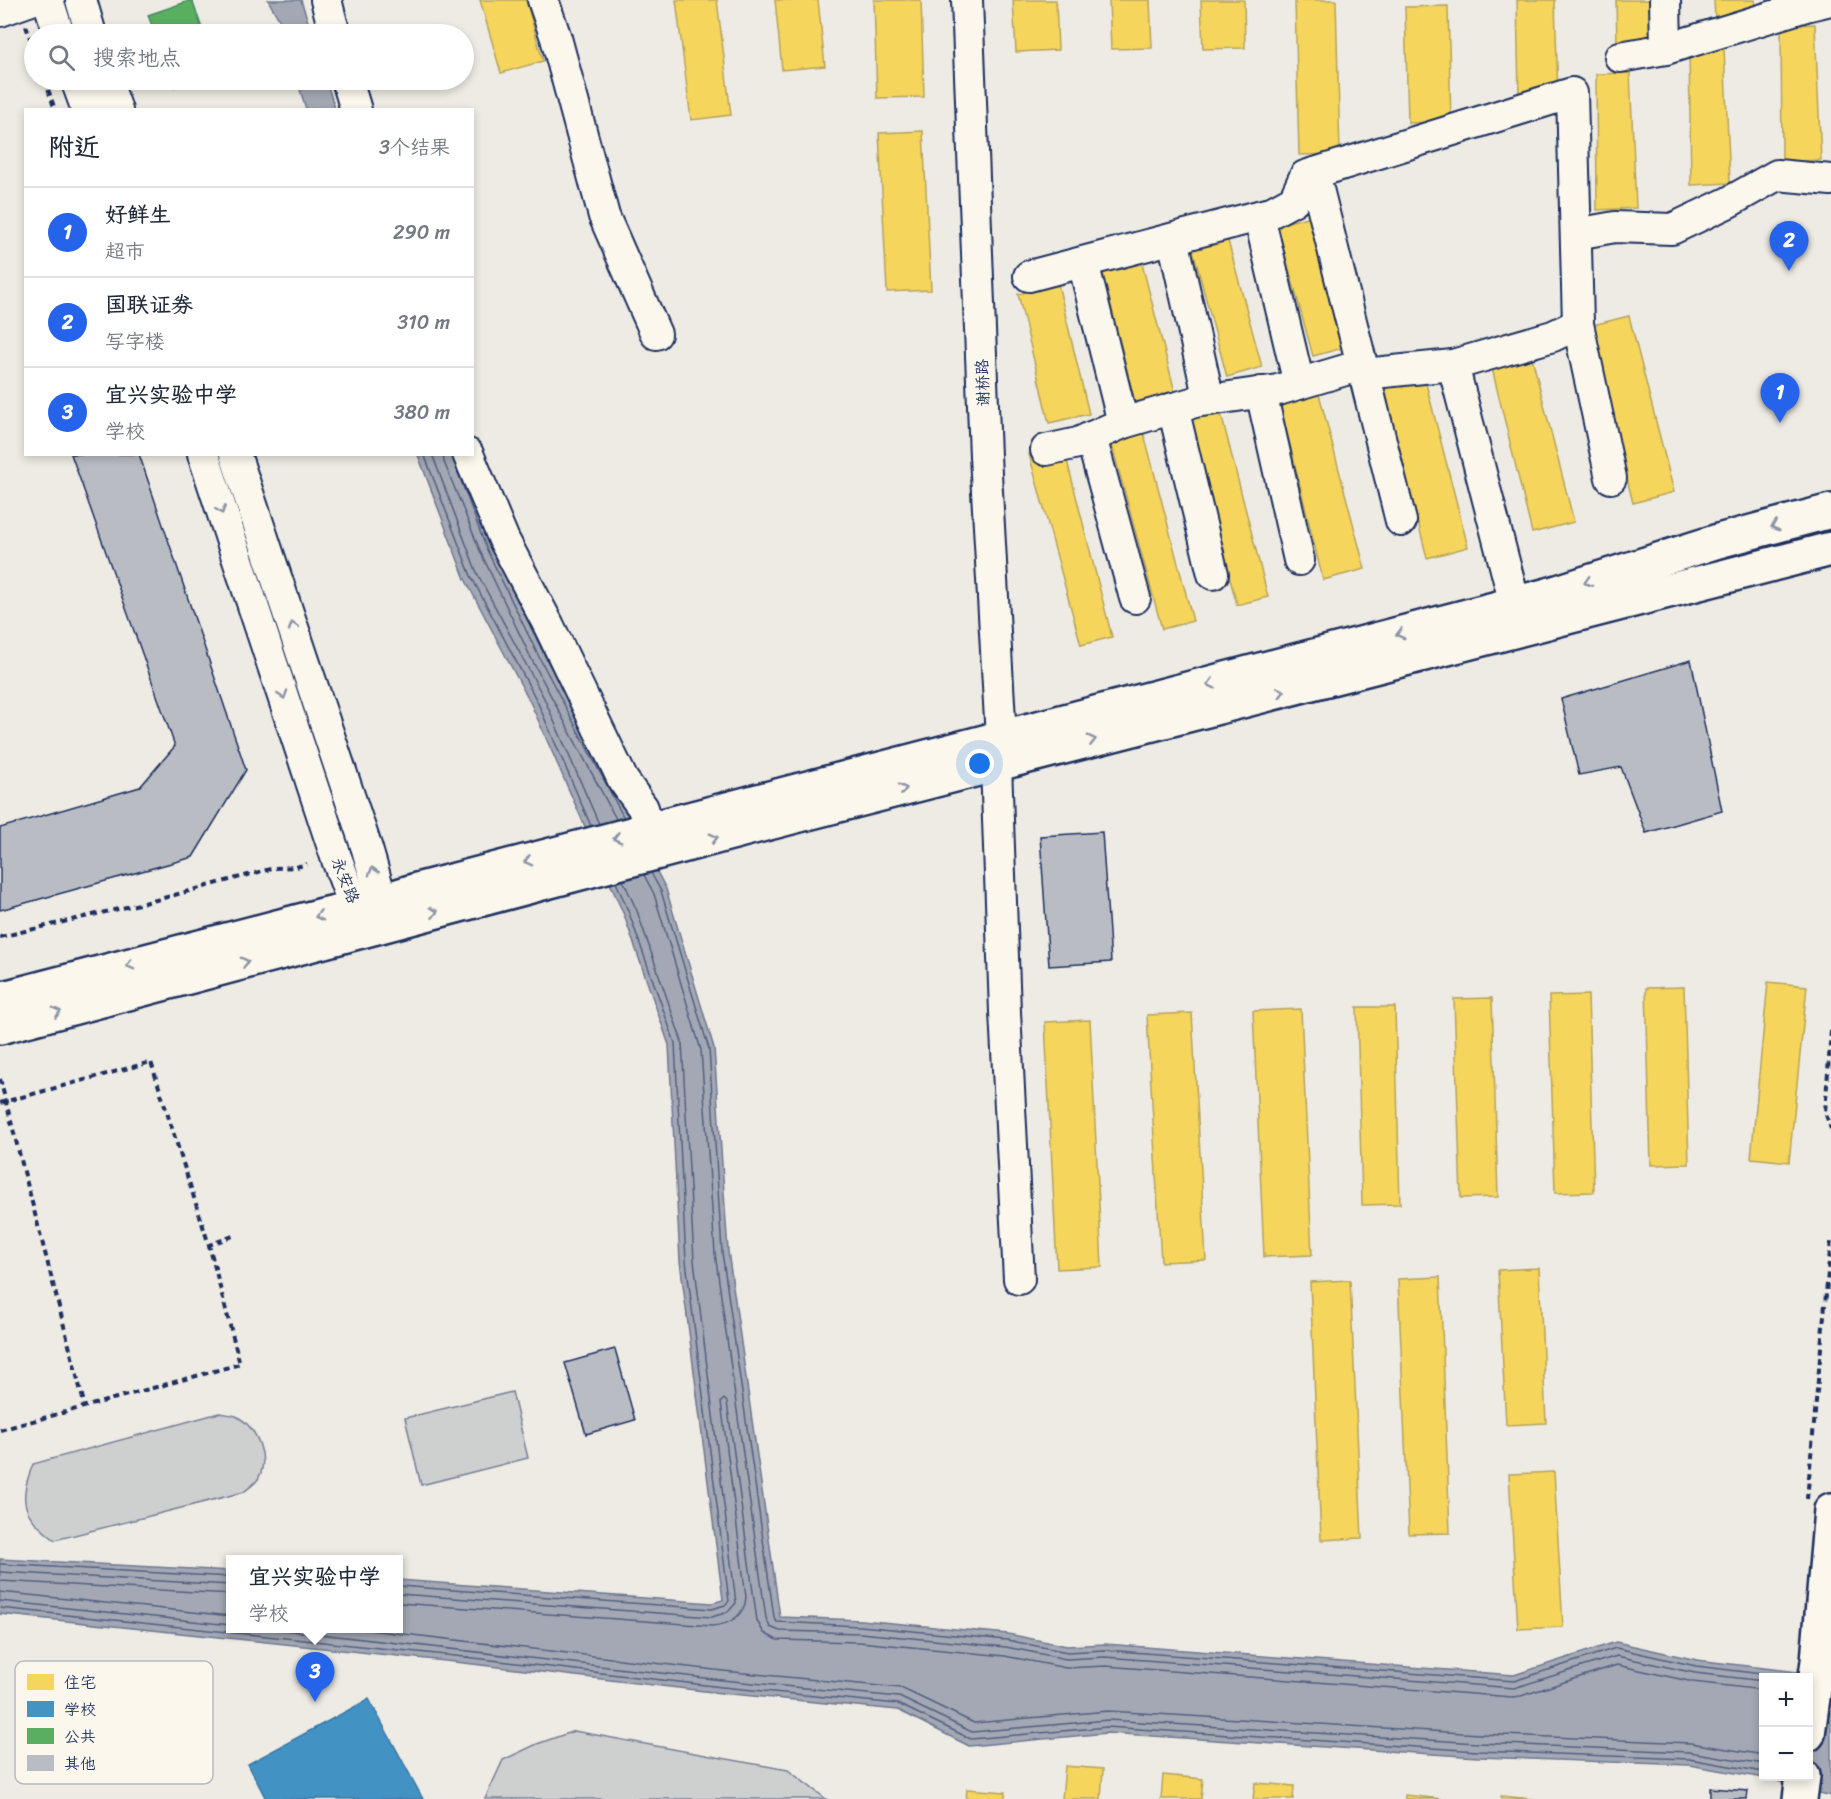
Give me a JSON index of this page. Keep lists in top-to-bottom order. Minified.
{"streets":{"street":["谢桥路","永安路"]},"legend":["住宅","学校","公共","其他"],"page":{"search":"搜索地点","heading":["附近","3个结果"],"list":[{"mark":"1","name":"好鲜生","note":"超市","value":"290 m"},{"mark":"2","name":"国联证券","note":"写字楼","value":"310 m"},{"mark":"3","name":"宜兴实验中学","note":"学校","value":"380 m"}],"pins":["2","1","3"],"popup":["宜兴实验中学","学校"],"map_buttons":["+","−"]}}
